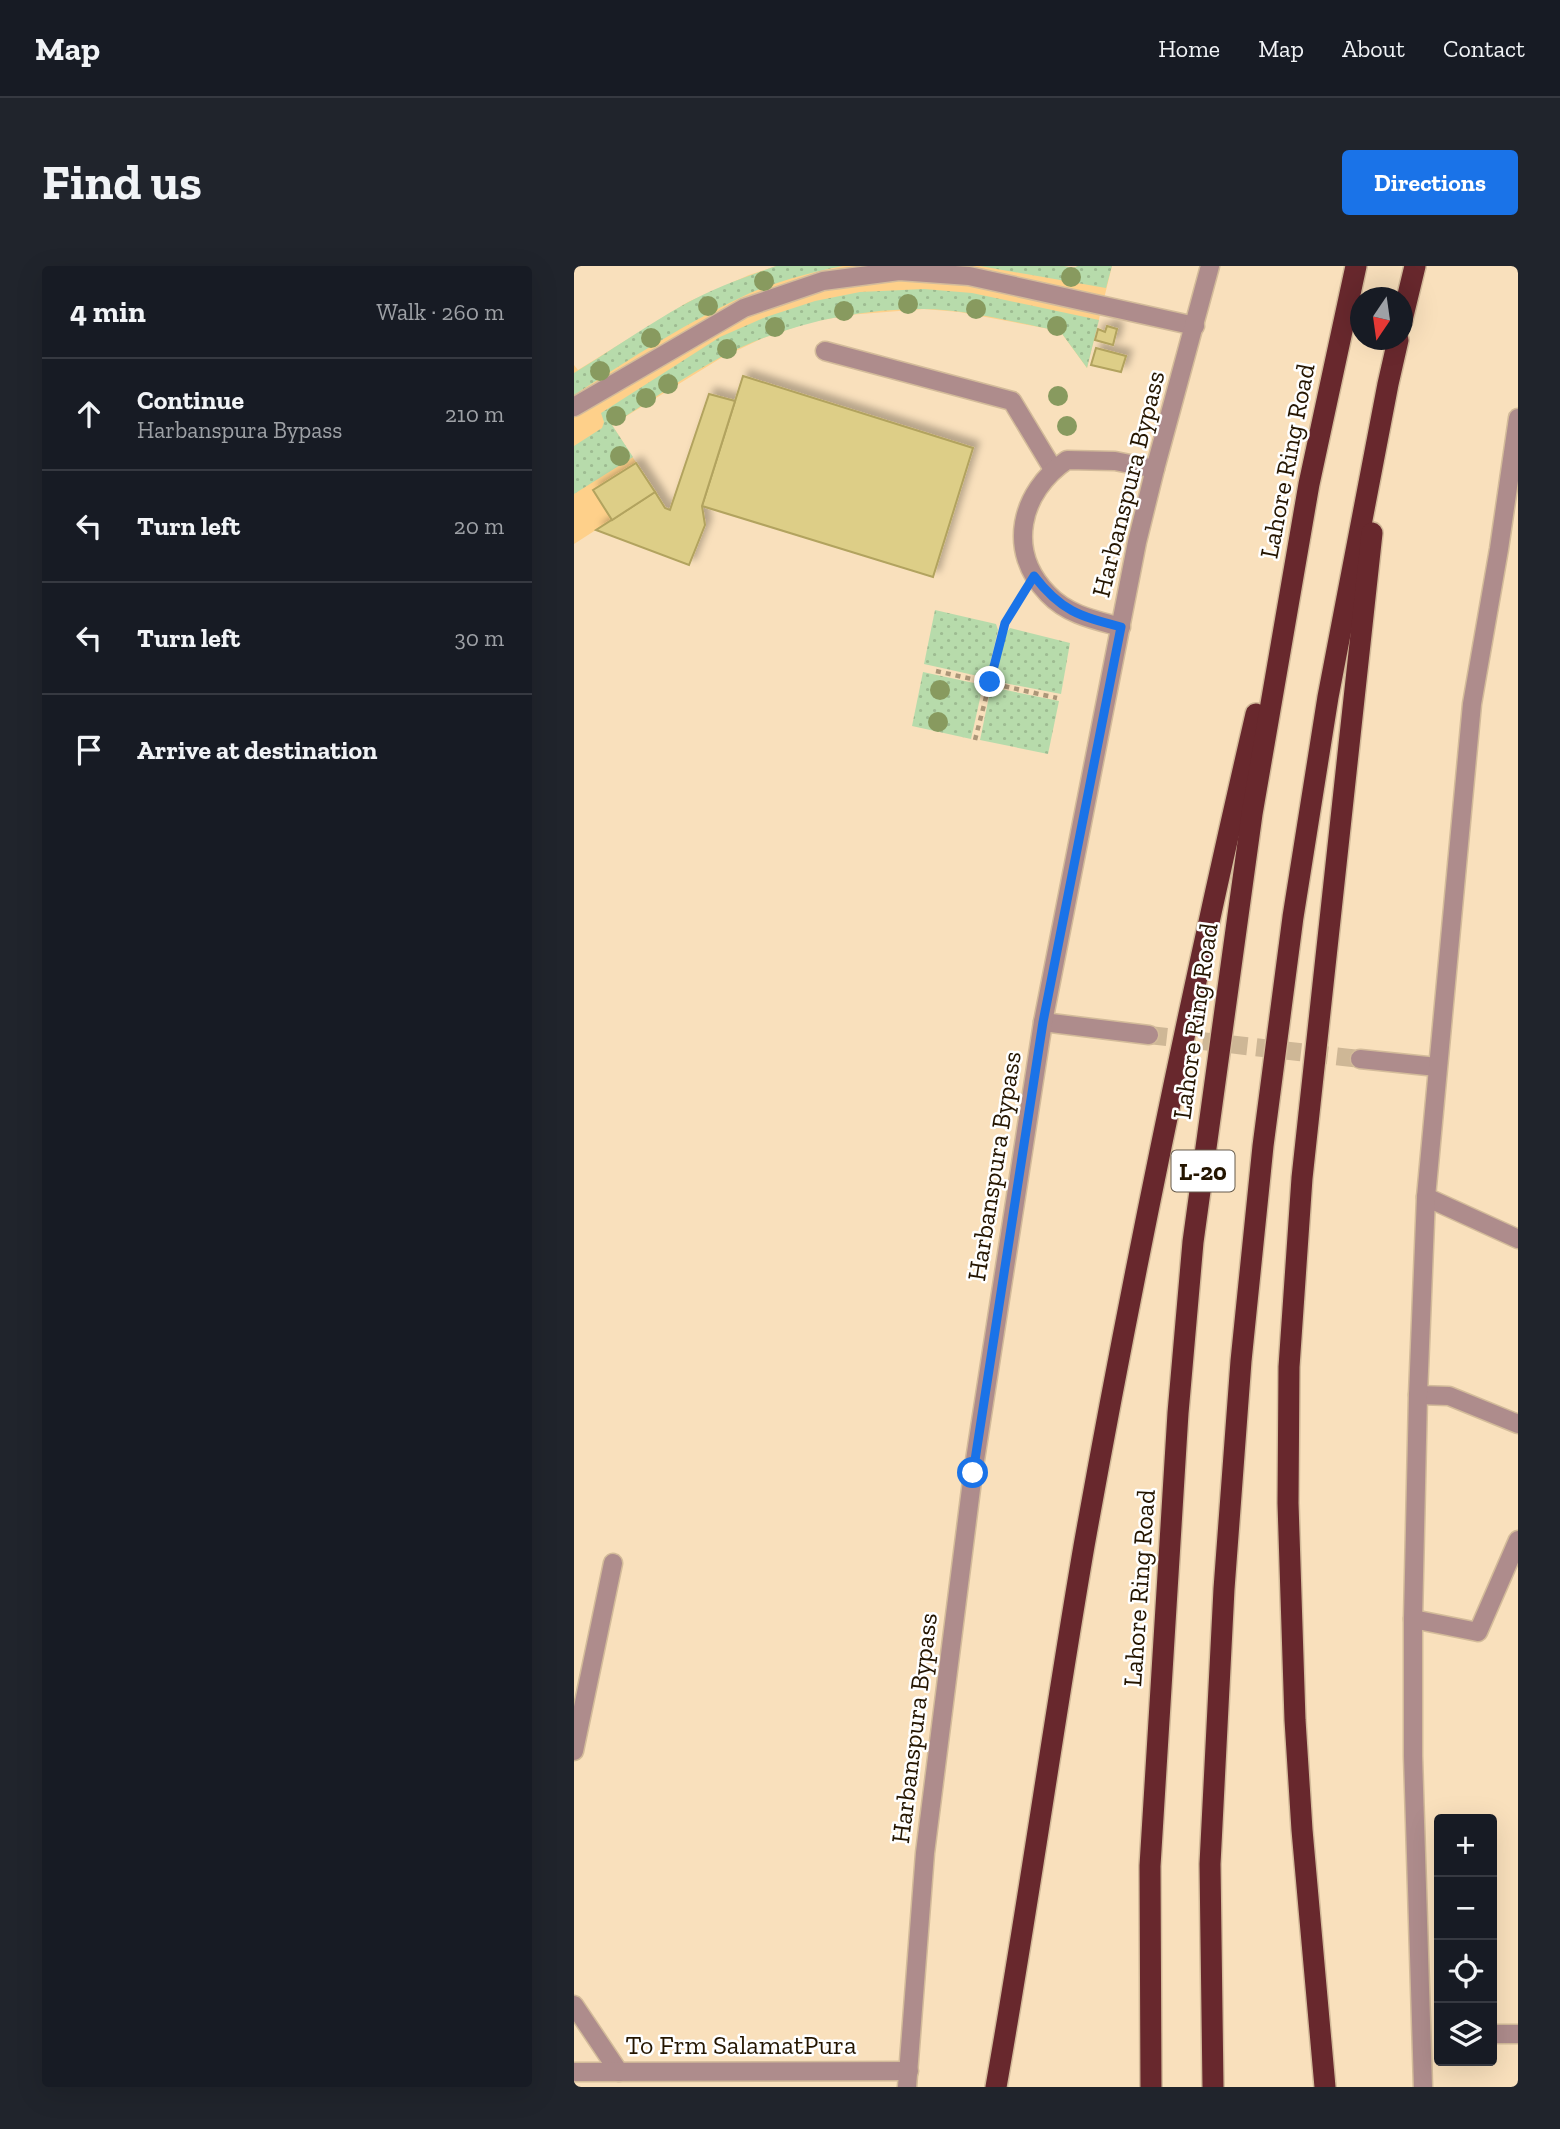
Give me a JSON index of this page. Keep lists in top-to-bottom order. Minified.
{"streets":{"highway":["Lahore Ring Road","L-20"],"street":["Harbanspura Bypass","To Frm SalamatPura"]},"crossings":[["Harbanspura Bypass","To Frm SalamatPura"]],"north":"bottom","page":{"header":"Map","nav":["Home","Map","About","Contact"],"buttons":"Directions","title":"Find us","heading":["4 min","Walk · 260 m"],"list":[["Continue","Harbanspura Bypass","210 m"],["Turn left","20 m"],["Turn left","30 m"],"Arrive at destination"],"map_buttons":["+","−"]}}
